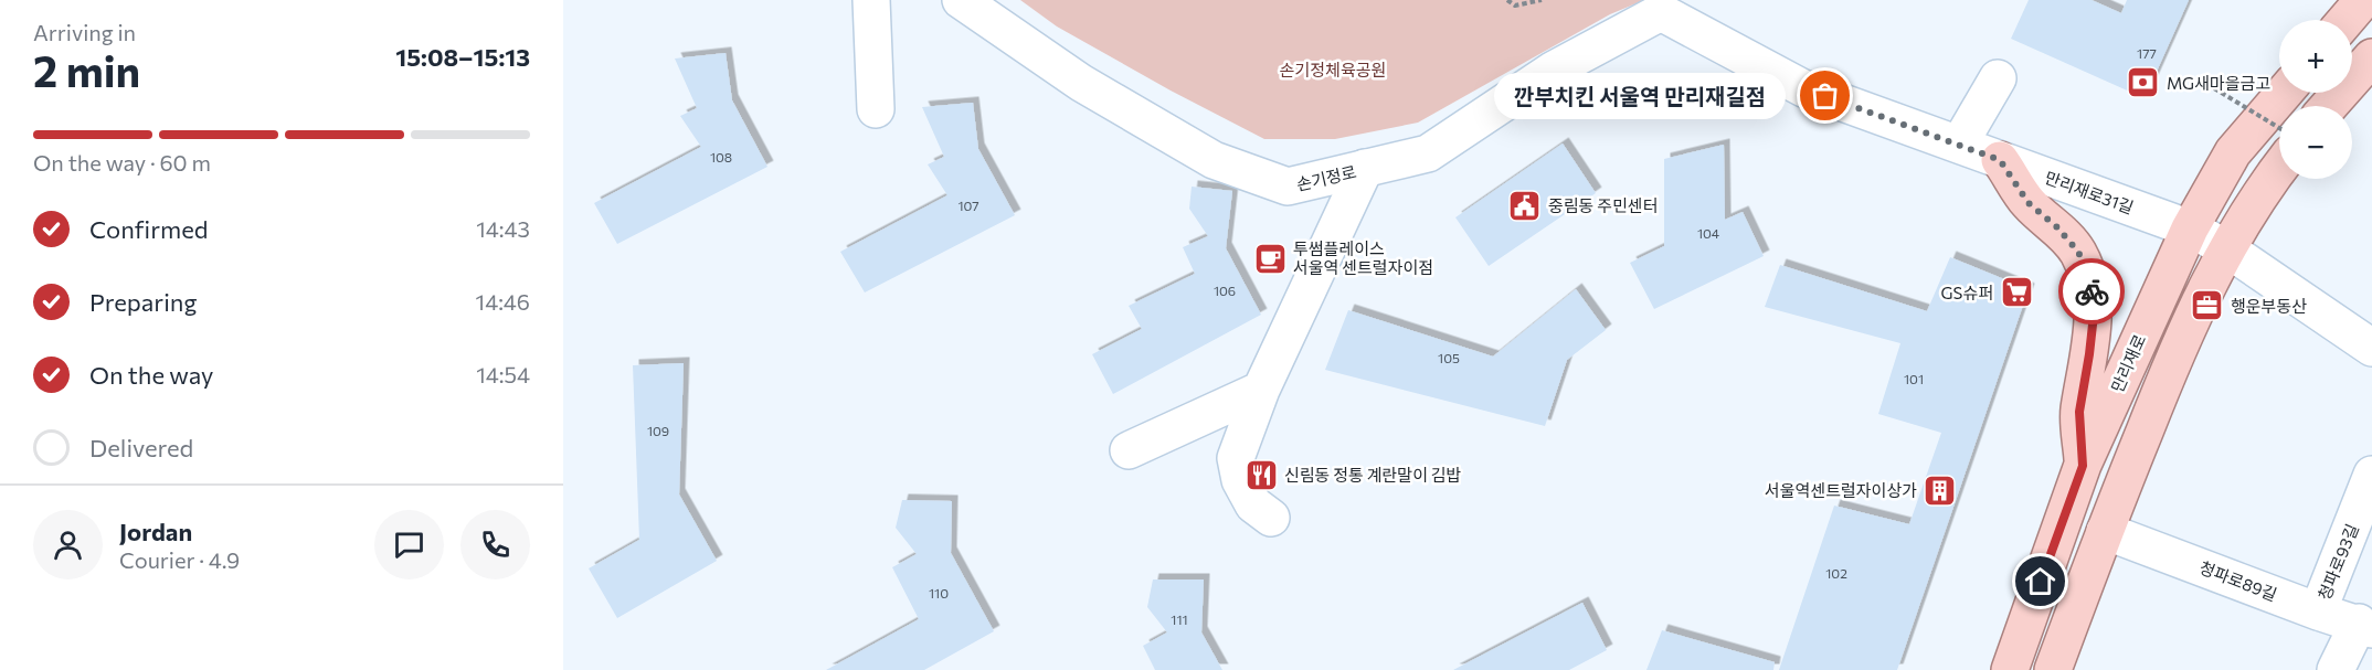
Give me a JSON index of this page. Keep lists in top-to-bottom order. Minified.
{"streets":{"main road":["만리재로"],"street":["손기정로","만리재로31길","청파로93길","청파로89길"]},"crossings":[["손기정로","만리재로31길"],["만리재로31길","만리재로"],["청파로93길","청파로89길"]],"parks":["손기정체육공원"],"places":{"bank":["MG새마을금고"],"other":["깐부치킨 서울역 만리재길점"],"public building":["중림동 주민센터"],"cafe":["투썸플레이스 서울역 센트럴자이점"],"supermarket":["GS슈퍼"],"office":["행운부동산"],"restaurant":["신림동 정통 계란말이 김밥"],"building":["서울역센트럴자이상가"]},"house_numbers":["177","108","107","104","106","105","101","109","102","110","111"],"page":{"heading":["2 min","Arriving in","15:08–15:13"],"panel":["Jordan","Courier · 4.9"],"map_buttons":["+","−"],"bubble":"깐부치킨 서울역 만리재길점","bar":"On the way · 60 m","list":[["Confirmed","14:43"],["Preparing","14:46"],["On the way","14:54"],"Delivered"]}}
